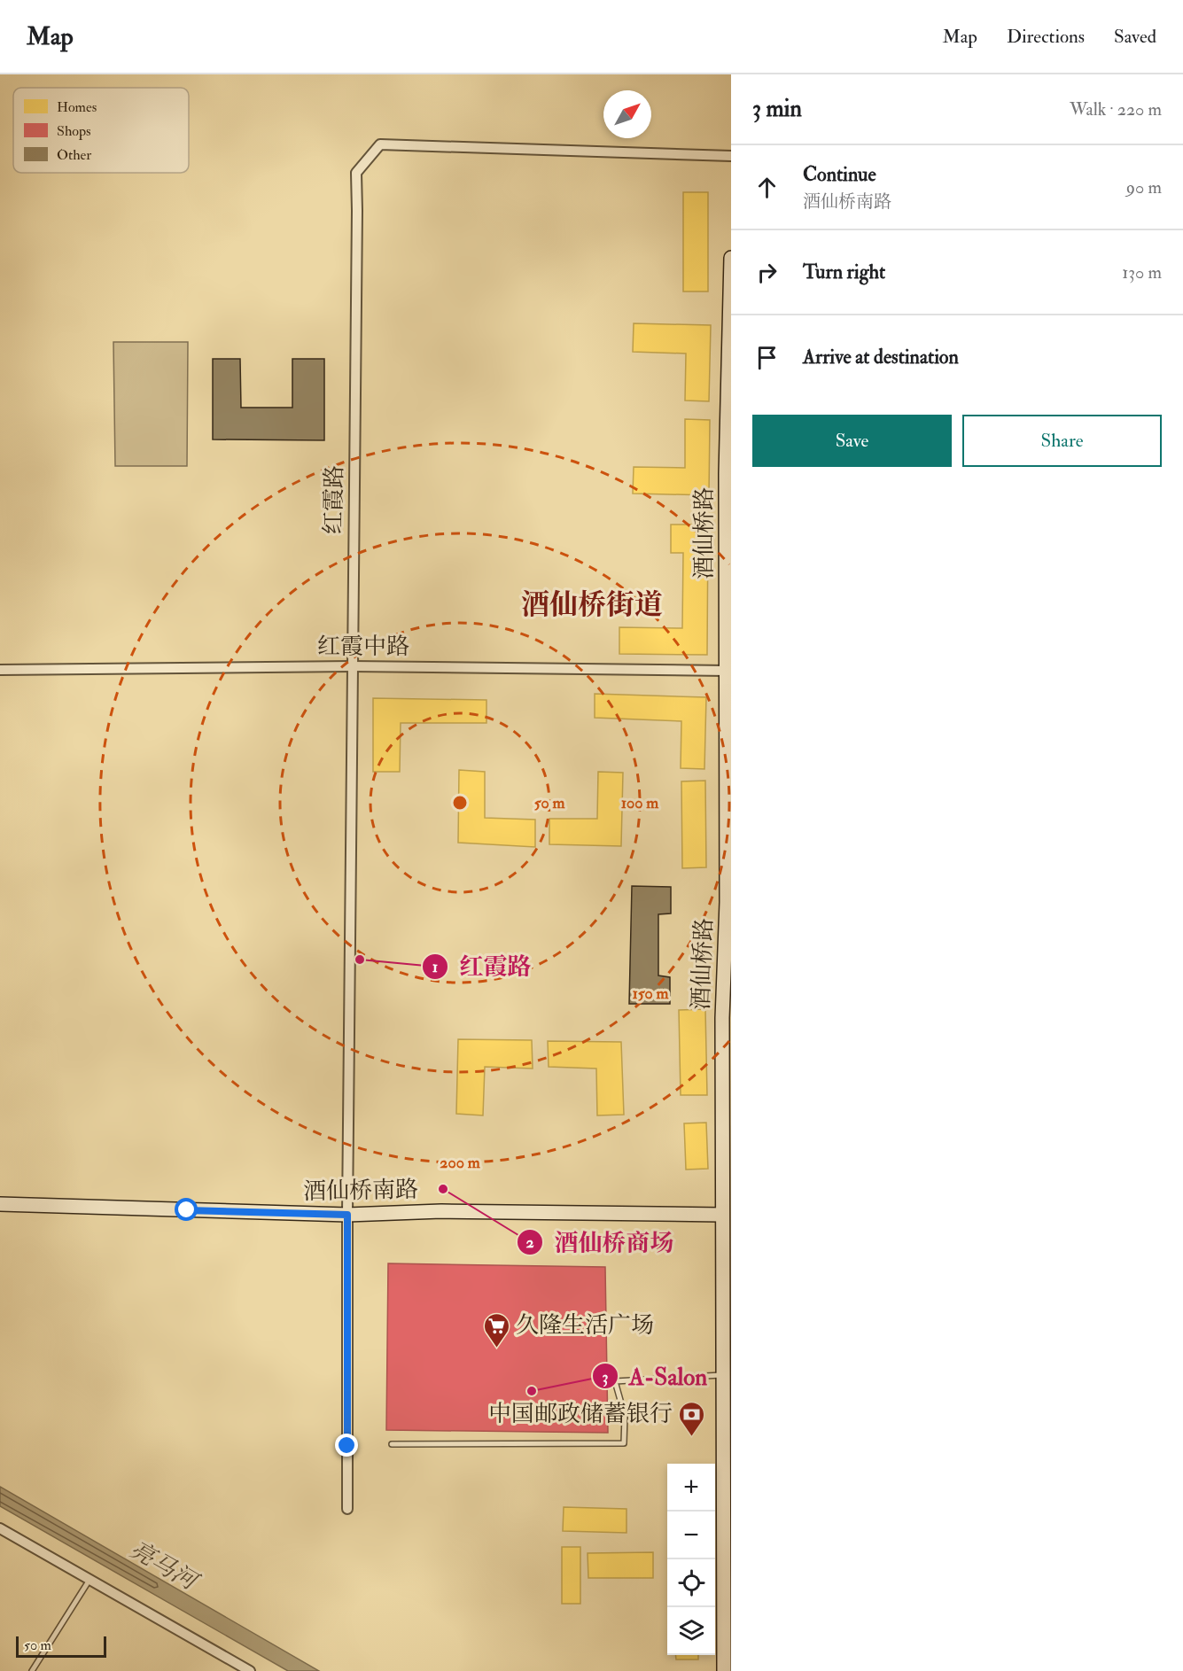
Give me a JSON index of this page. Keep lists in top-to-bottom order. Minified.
{"streets":{"street":["红霞路","酒仙桥路","红霞中路","酒仙桥南路"]},"crossings":[["红霞路","红霞中路"],["红霞路","酒仙桥南路"],["酒仙桥路","红霞中路"],["酒仙桥路","酒仙桥南路"]],"districts":["酒仙桥街道"],"water":["亮马河"],"places":{"other":["红霞路","酒仙桥商场","A-Salon"],"supermarket":["久隆生活广场"],"bank":["中国邮政储蓄银行"]},"legend":["Homes","Shops","Other"],"scale_bar":"50 m","north":"top right","page":{"header":"Map","nav":["Map","Directions","Saved"],"heading":["3 min","Walk · 220 m"],"list":[["Continue","酒仙桥南路","90 m"],["Turn right","130 m"],"Arrive at destination"],"buttons":["Save","Share"],"map_buttons":["+","−"],"scale":"50 m"},"rings":["50 m","100 m","150 m","200 m"]}
